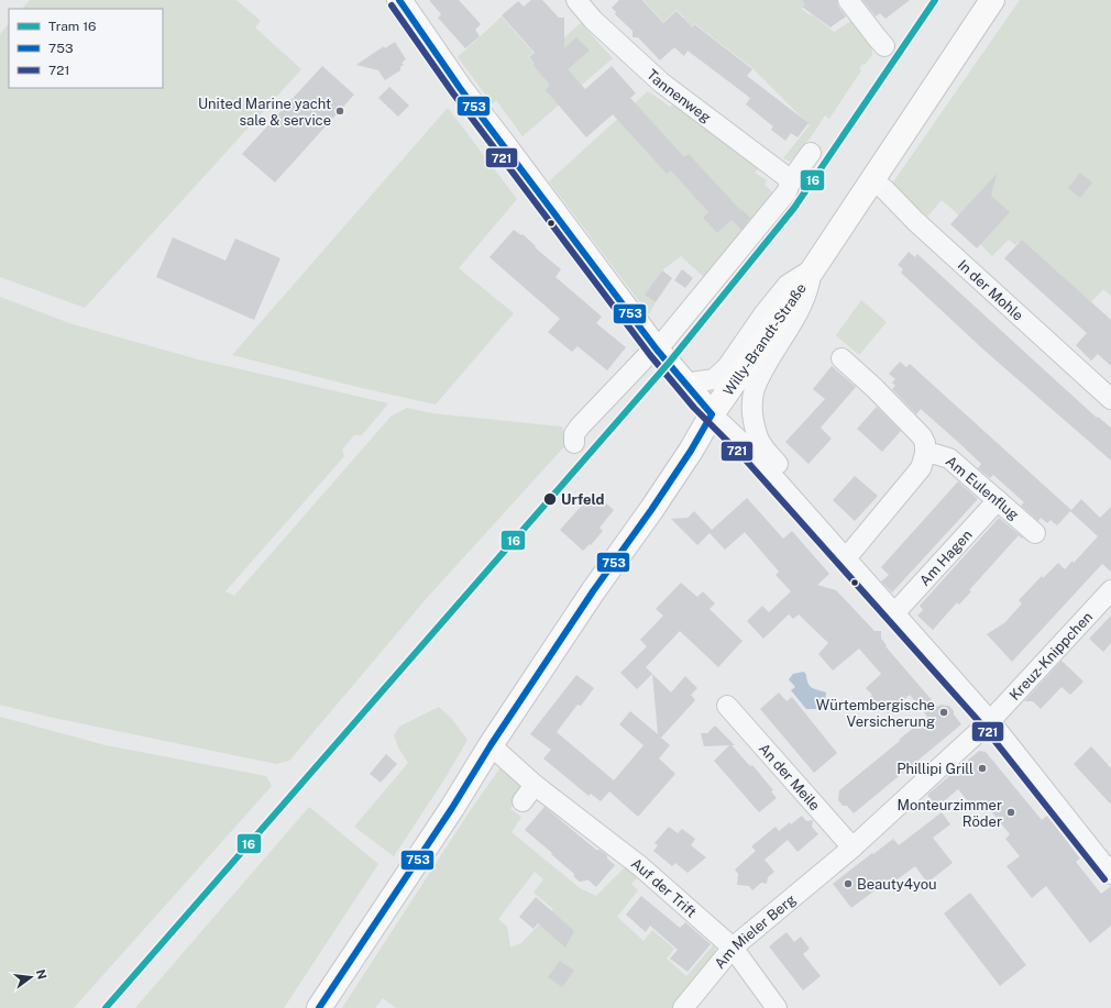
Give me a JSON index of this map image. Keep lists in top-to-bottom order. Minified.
{"streets":{"main road":["Willy-Brandt-Straße"],"street":["Tannenweg","In der Mohle","Am Eulenflug","Am Hagen","Kreuz-Knippchen","An der Meile","Auf der Trift","Am Mieler Berg"]},"crossings":[["In der Mohle","Willy-Brandt-Straße"],["Willy-Brandt-Straße","Auf der Trift"],["Am Eulenflug","Am Hagen"],["Kreuz-Knippchen","Am Mieler Berg"],["An der Meile","Am Mieler Berg"],["Auf der Trift","Am Mieler Berg"]],"places":["United Marine yacht sale & service","Urfeld","Würtembergische Versicherung","Phillipi Grill","Monteurzimmer Röder","Beauty4you"],"lines":["tram line 16","transit line 753","transit line 721"],"legend":["Tram 16","753","721"],"north":"right"}
